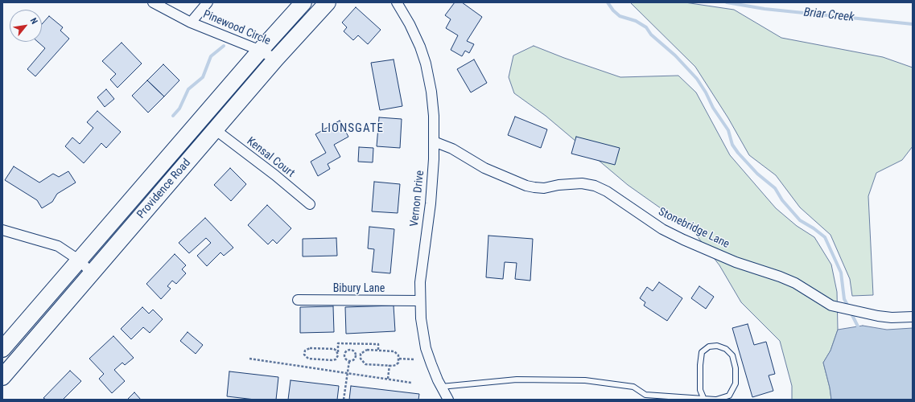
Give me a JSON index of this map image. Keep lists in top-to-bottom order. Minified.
{"streets":{"main road":["Providence Road"],"street":["Pinewood Circle","Kensal Court","Vernon Drive","Stonebridge Lane","Bibury Lane"]},"crossings":[["Pinewood Circle","Providence Road"],["Kensal Court","Providence Road"],["Vernon Drive","Stonebridge Lane"],["Vernon Drive","Bibury Lane"]],"districts":["LIONSGATE"],"water":["Briar Creek"],"north":"top right"}
